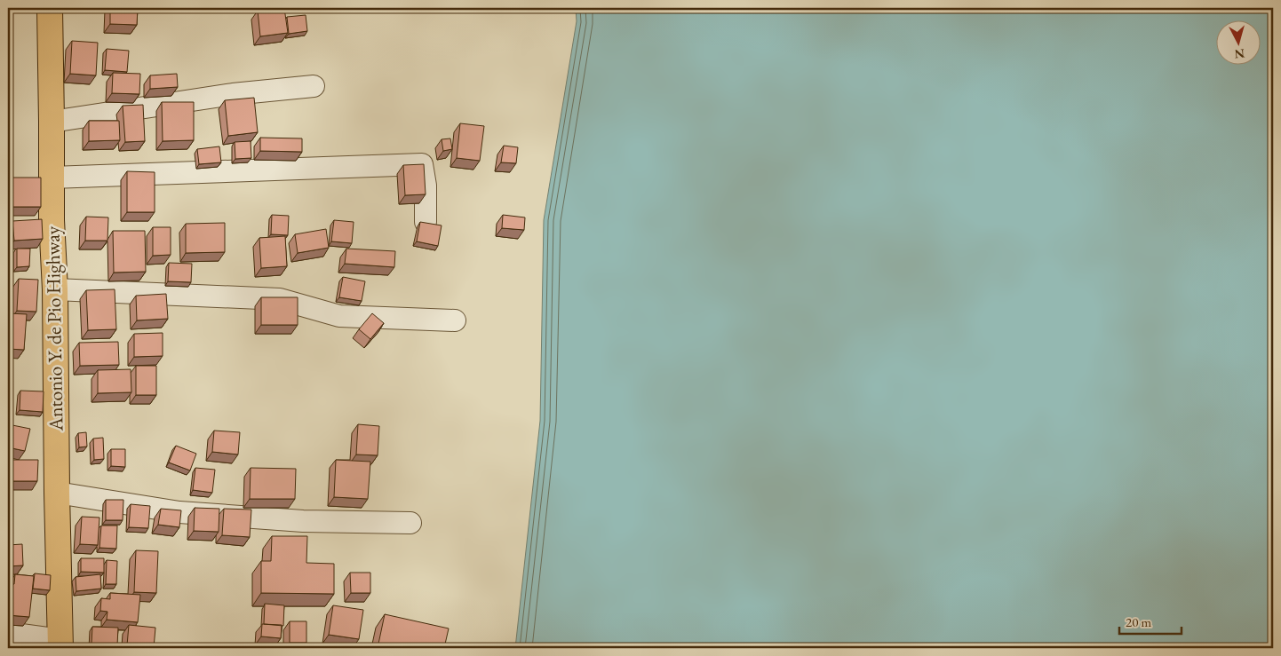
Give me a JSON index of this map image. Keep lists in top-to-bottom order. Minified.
{"streets":{"highway":["Antonio Y. de Pio Highway"]},"scale_bar":"20 m","north":"bottom"}
